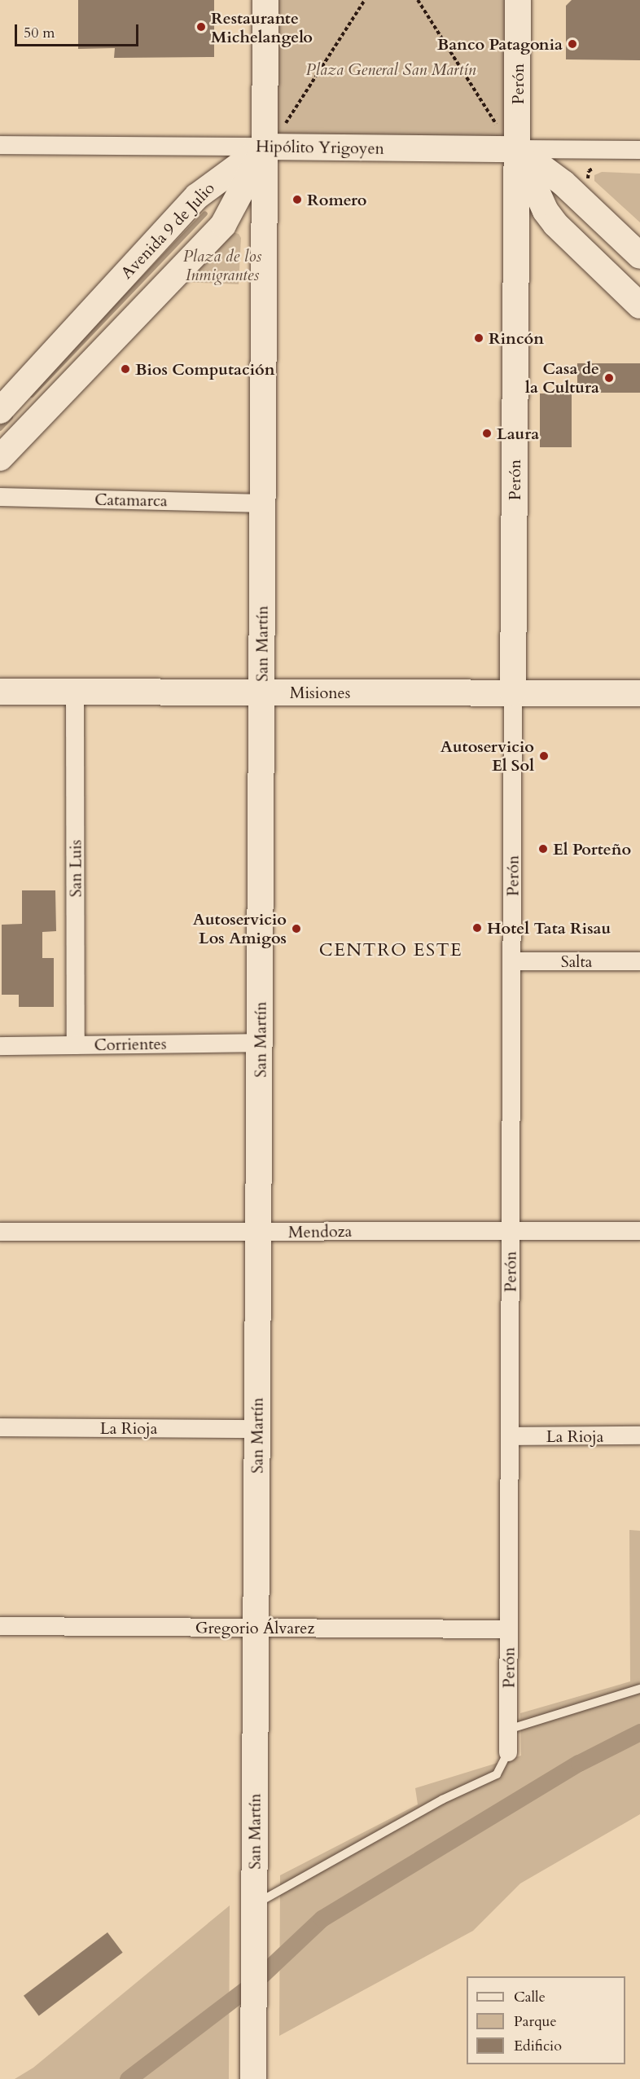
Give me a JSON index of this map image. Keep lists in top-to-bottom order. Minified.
{"streets":{"street":["Perón","Hipólito Yrigoyen","Avenida 9 de Julio","Catamarca","San Martín","Misiones","San Luis","Salta","Corrientes","Mendoza","La Rioja","Gregorio Álvarez"]},"crossings":[["Perón","Hipólito Yrigoyen"],["Perón","Misiones"],["Perón","Salta"],["Perón","Mendoza"],["Perón","La Rioja"],["Perón","Gregorio Álvarez"],["Hipólito Yrigoyen","Avenida 9 de Julio"],["Hipólito Yrigoyen","San Martín"],["Avenida 9 de Julio","San Martín"],["Catamarca","San Martín"],["San Martín","Misiones"],["San Martín","Corrientes"],["San Martín","Mendoza"],["San Martín","La Rioja"],["San Martín","Gregorio Álvarez"],["Misiones","San Luis"],["San Luis","Corrientes"]],"districts":["CENTRO ESTE"],"parks":["Plaza General San Martín","Plaza de los Inmigrantes"],"places":["Restaurante Michelangelo","Banco Patagonia","Romero","Rincón","Bios Computación","Casa de la Cultura","Laura","Autoservicio El Sol","El Porteño","Hotel Tata Risau","Autoservicio Los Amigos"],"legend":["Calle","Parque","Edificio"],"scale_bar":"50 m"}
